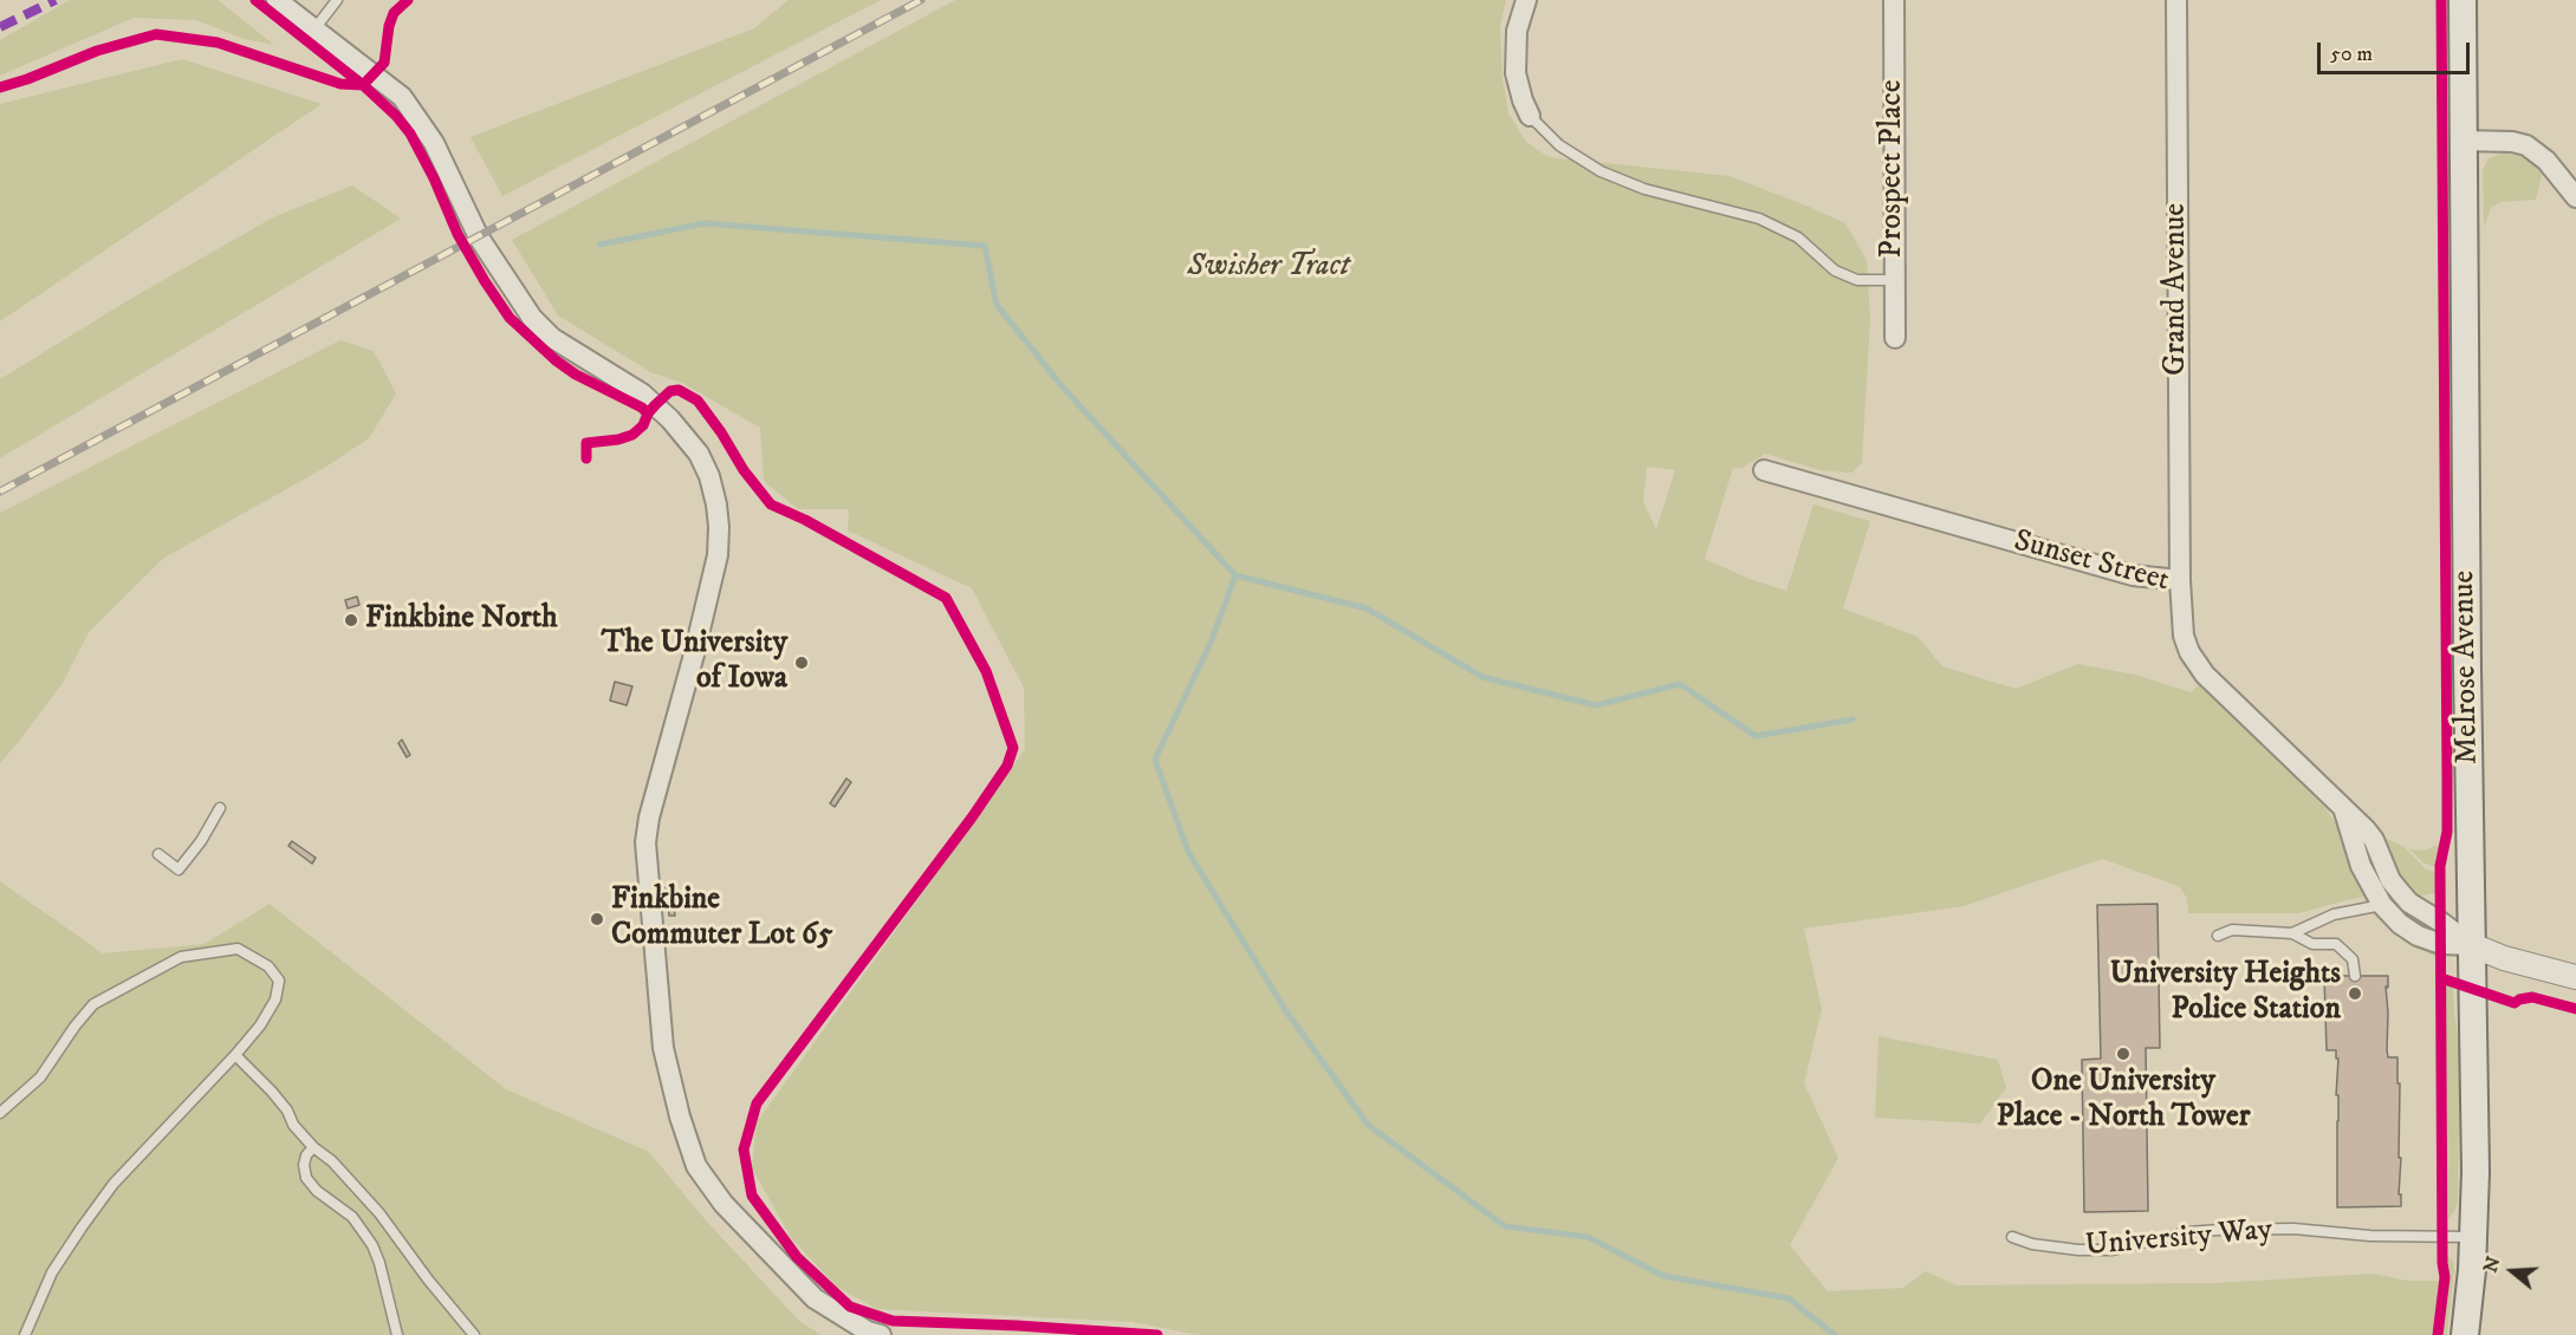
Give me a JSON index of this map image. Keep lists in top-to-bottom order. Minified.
{"streets":{"main road":["Melrose Avenue"],"street":["Prospect Place","Grand Avenue","Sunset Street"],"lane":["University Way"]},"crossings":[["Grand Avenue","Sunset Street"],["Sunset Street","Melrose Avenue"],["Melrose Avenue","University Way"]],"parks":["Swisher Tract"],"places":["Finkbine North","The University of Iowa","Finkbine Commuter Lot 65","University Heights Police Station","One University Place - North Tower"],"scale_bar":"50 m","north":"left"}
